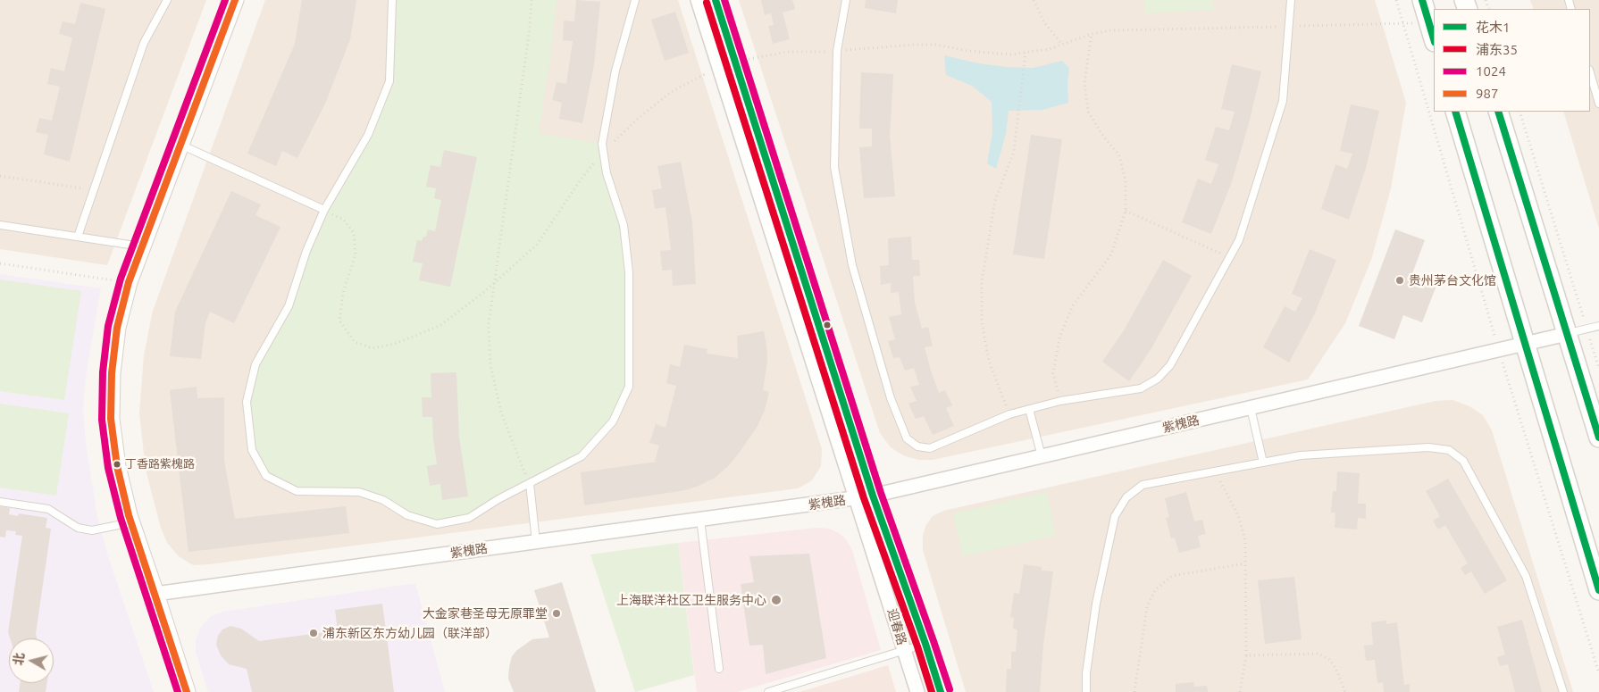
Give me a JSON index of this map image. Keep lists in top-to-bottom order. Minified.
{"streets":{"street":["紫槐路","迎春路"]},"crossings":[["紫槐路","迎春路"]],"places":["贵州茅台文化馆","丁香路紫槐路","上海联洋社区卫生服务中心","大金家巷圣母无原罪堂","浦东新区东方幼儿园（联洋部）"],"lines":["transit line 花木1","transit line 1024","transit line 987","transit line 浦东35"],"legend":["花木1","浦东35","1024","987"],"north":"left"}
